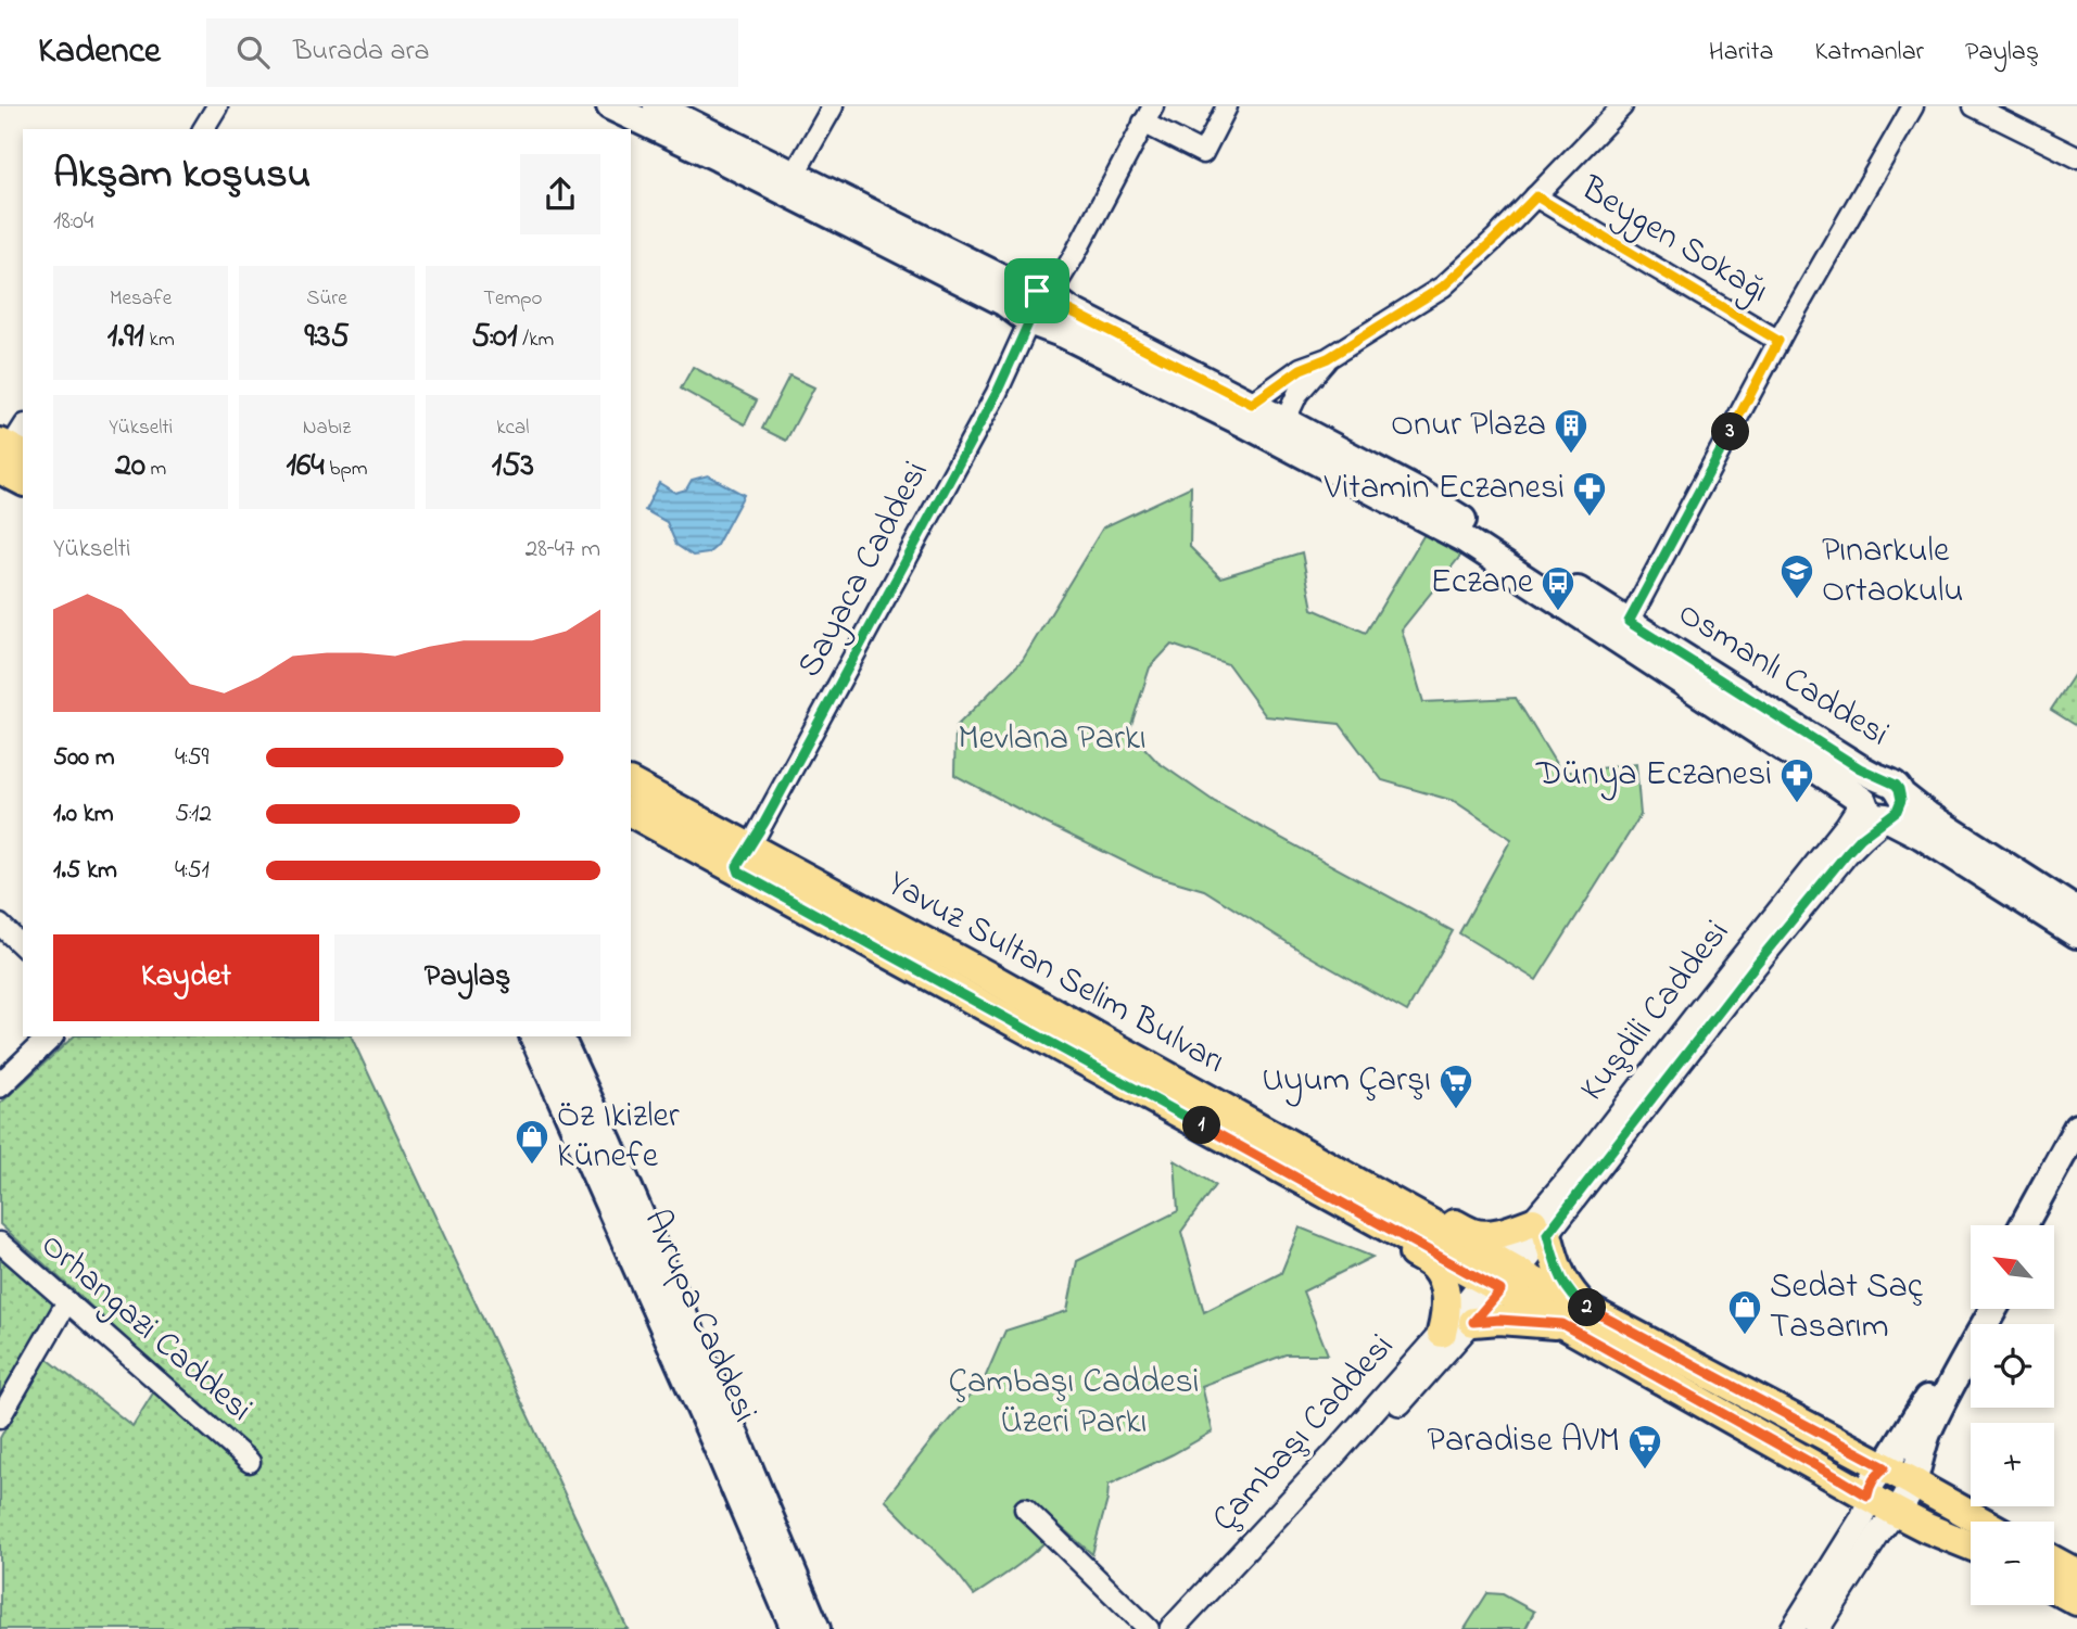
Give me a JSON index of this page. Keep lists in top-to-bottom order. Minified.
{"streets":{"main road":["Osmanlı Caddesi","Yavuz Sultan Selim Bulvarı","Avrupa Caddesi"],"street":["Beygen Sokağı","Sayaca Caddesi","Kuşdili Caddesi","Orhangazi Caddesi","Çambaşı Caddesi"]},"crossings":[["Sayaca Caddesi","Osmanlı Caddesi"],["Sayaca Caddesi","Yavuz Sultan Selim Bulvarı"],["Osmanlı Caddesi","Kuşdili Caddesi"],["Yavuz Sultan Selim Bulvarı","Kuşdili Caddesi"],["Yavuz Sultan Selim Bulvarı","Çambaşı Caddesi"],["Kuşdili Caddesi","Çambaşı Caddesi"]],"parks":["Mevlana Parkı","Çambaşı Caddesi Üzeri Parkı"],"places":{"building":["Onur Plaza"],"pharmacy":["Vitamin Eczanesi","Dünya Eczanesi"],"school or university":["Pınarkule Ortaokulu"],"bus stop":["Eczane"],"supermarket":["Uyum Çarşı","Paradise AVM"],"shop":["Öz Ikizler Künefe","Sedat Saç Tasarım"]},"north":"top left","page":{"header":"Kadence","search":"Burada ara","nav":["Harita","Katmanlar","Paylaş"],"heading":["Akşam koşusu","18:04"],"stats":[["Mesafe","1.91 km"],["Süre","9:35"],["Tempo","5:01 /km"],["Yükselti","20 m"],["Nabız","164 bpm"],["kcal","153"]],"pins":["3","1","2"],"chart":["Yükselti","28–47 m"],"list":[{"name":"500 m","note":"4:59"},{"name":"1.0 km","note":"5:12"},{"name":"1.5 km","note":"4:51"}],"buttons":["Kaydet","Paylaş"],"map_buttons":["+","−"]}}
